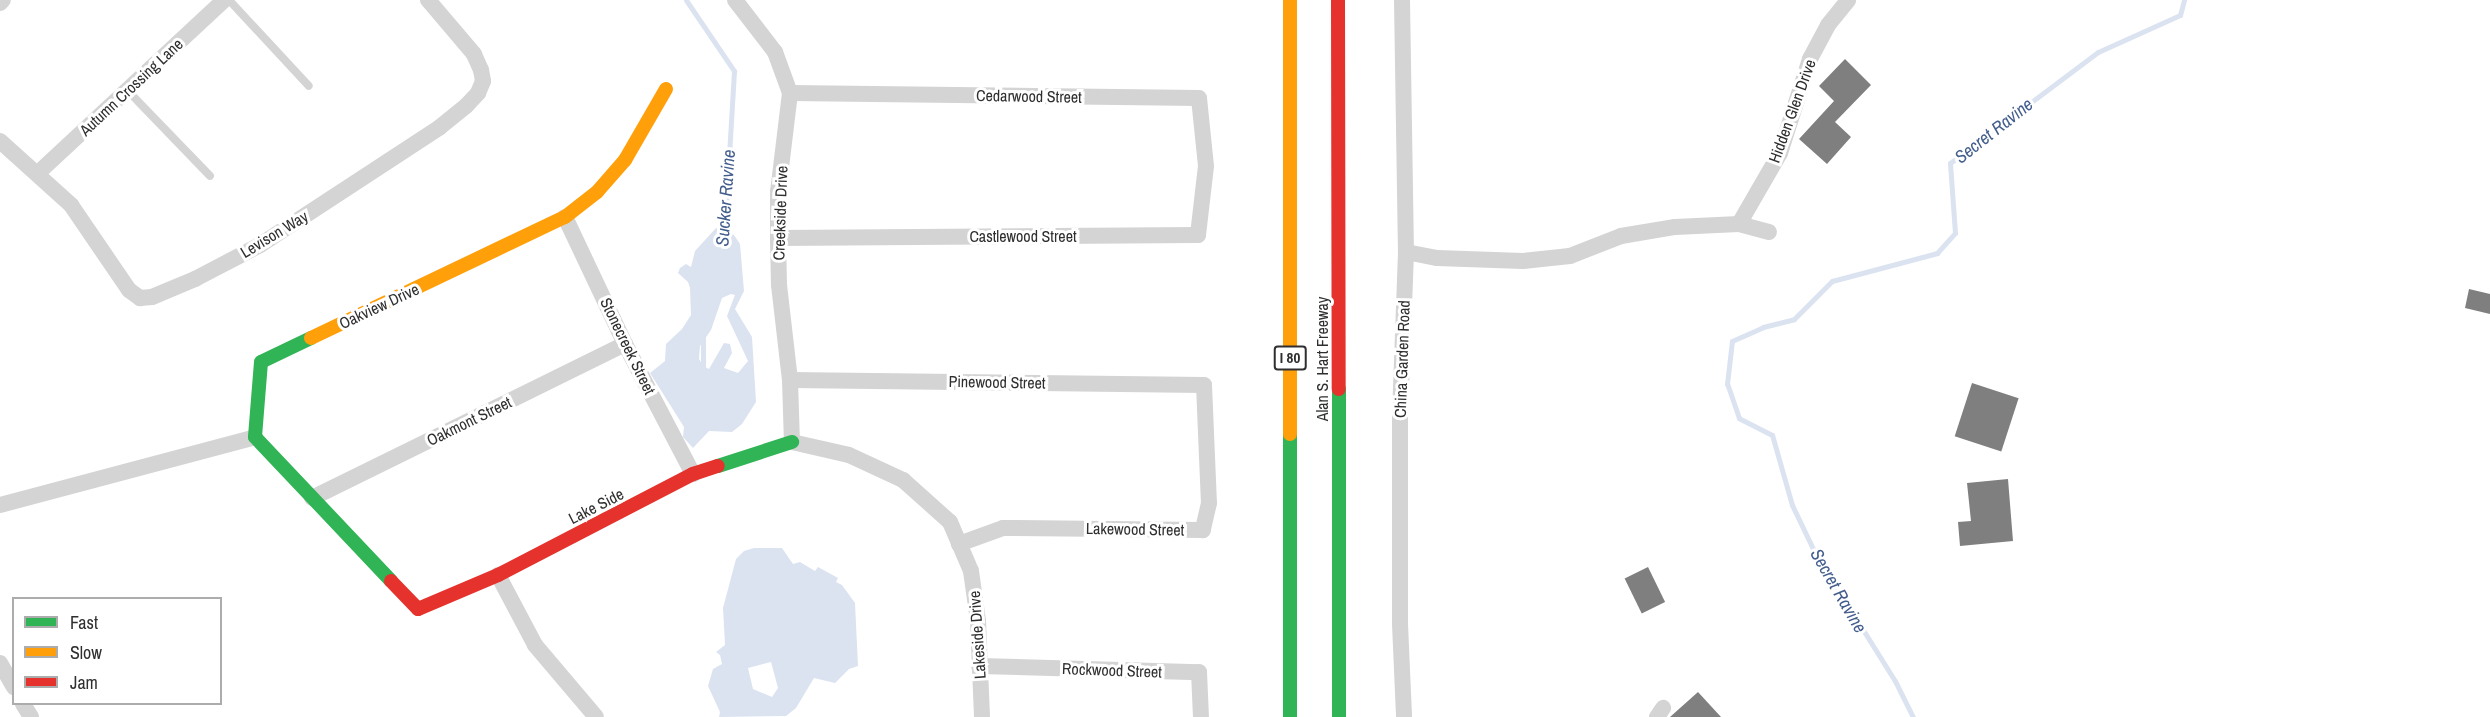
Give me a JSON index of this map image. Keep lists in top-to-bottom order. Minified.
{"streets":{"main road":["Oakview Drive","I 80","Alan S. Hart Freeway","Lake Side"],"street":["Autumn Crossing Lane","Cedarwood Street","Hidden Glen Drive","Creekside Drive","Levison Way","Castlewood Street","Stonecreek Street","China Garden Road","Pinewood Street","Oakmont Street","Lakewood Street","Lakeside Drive","Rockwood Street"]},"crossings":[["Autumn Crossing Lane","Levison Way"],["Cedarwood Street","Creekside Drive"],["Cedarwood Street","Castlewood Street"],["Creekside Drive","Castlewood Street"],["Creekside Drive","Pinewood Street"],["Creekside Drive","Lake Side"],["Creekside Drive","Lakeside Drive"],["Oakview Drive","Stonecreek Street"],["Stonecreek Street","Oakmont Street"],["Stonecreek Street","Lake Side"],["Pinewood Street","Lakewood Street"],["Oakmont Street","Lake Side"],["Lake Side","Lakeside Drive"],["Lakewood Street","Lakeside Drive"],["Lakeside Drive","Rockwood Street"]],"water":["Secret Ravine","Sucker Ravine"],"legend":["Fast","Slow","Jam"]}
